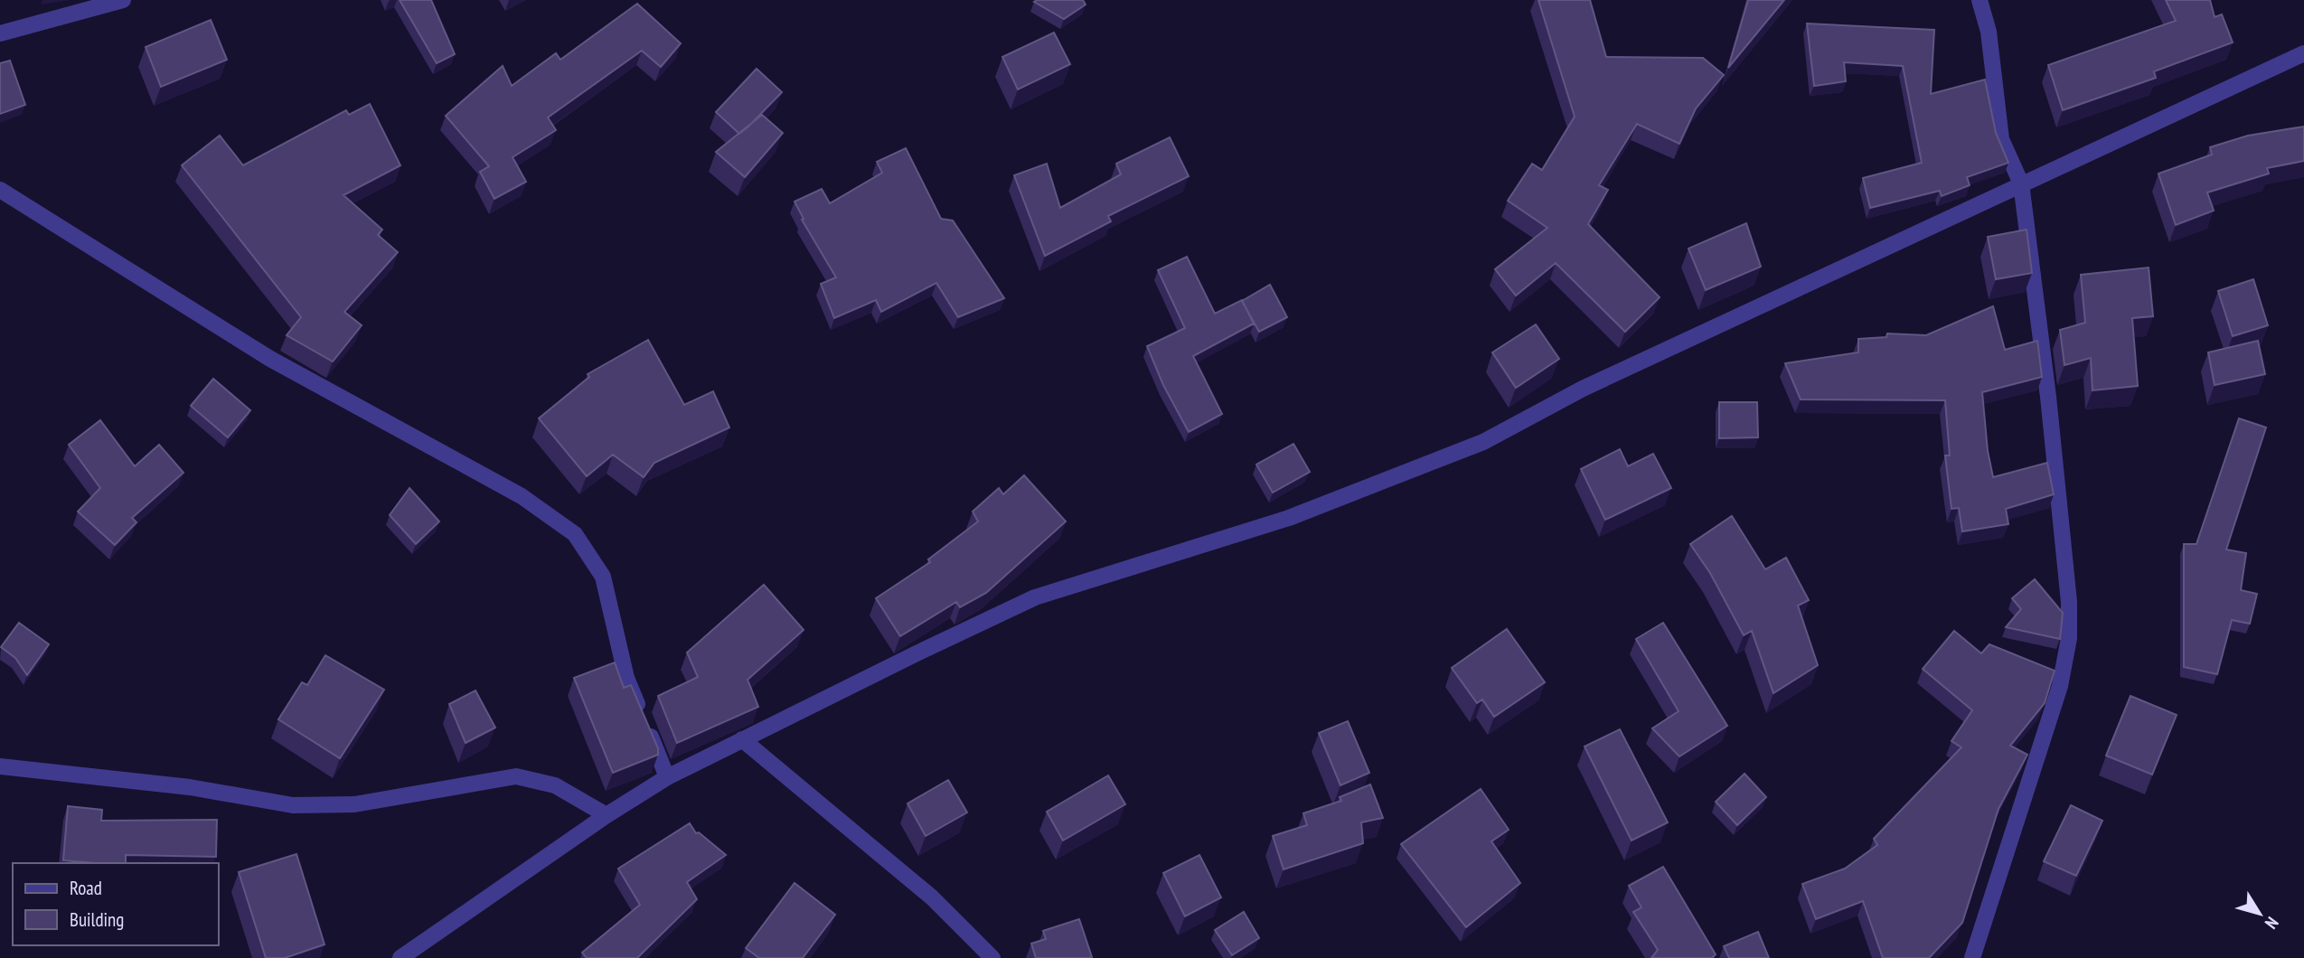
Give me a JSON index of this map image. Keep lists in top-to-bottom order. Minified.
{"legend":["Road","Building"],"north":"bottom right"}
